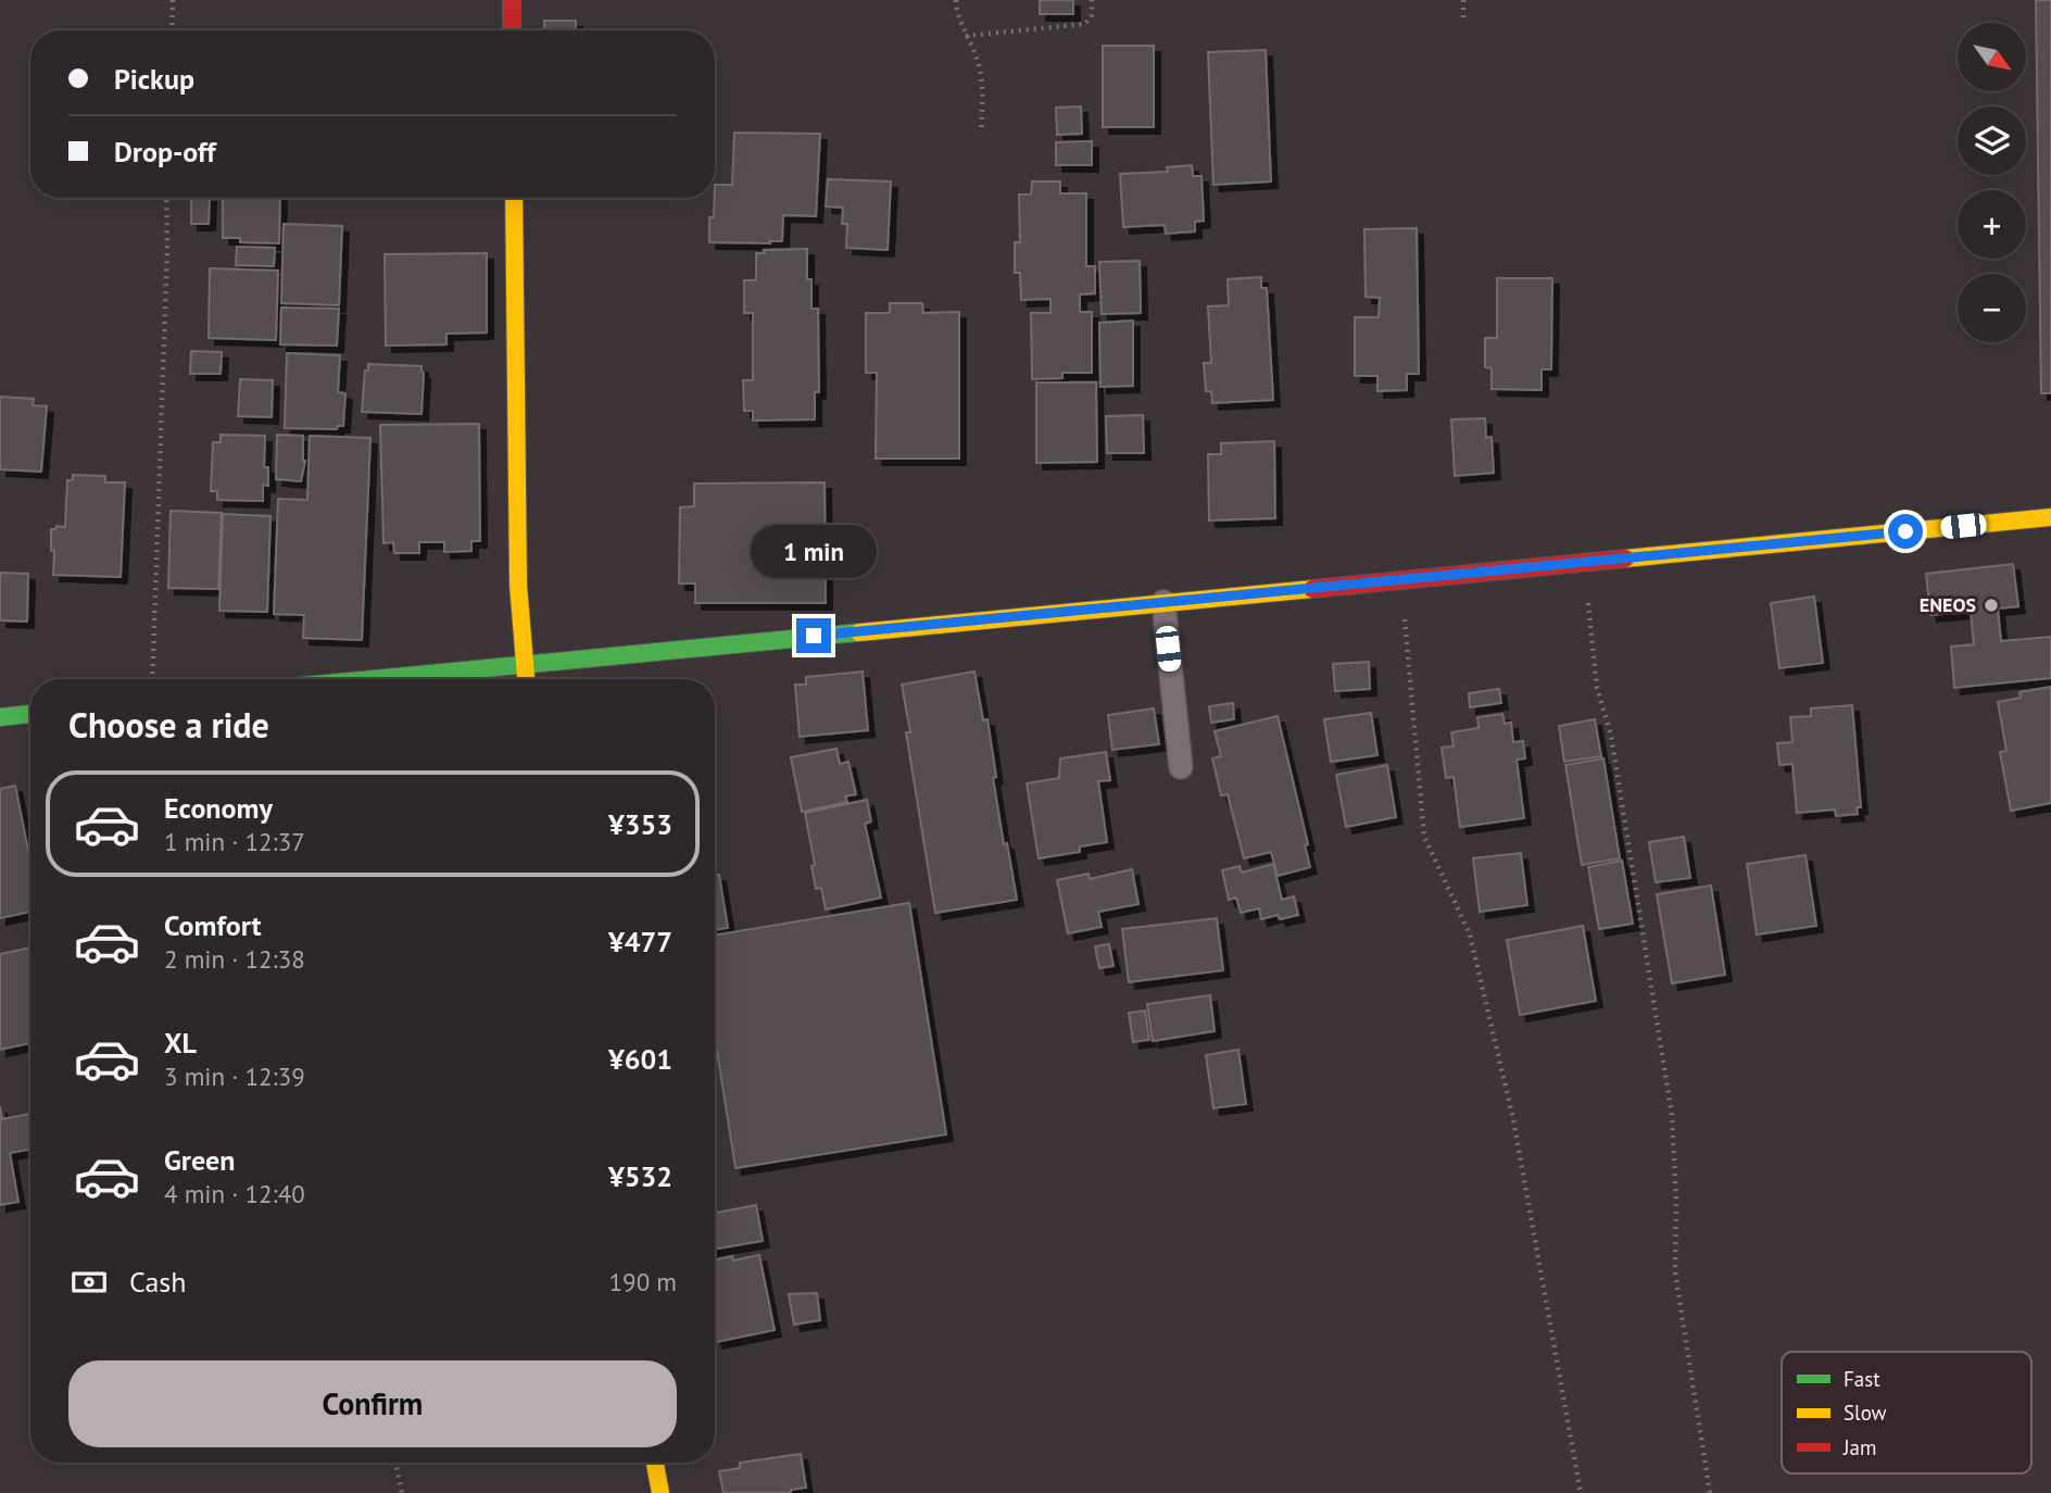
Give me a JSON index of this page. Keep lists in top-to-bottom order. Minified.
{"places":["ENEOS"],"legend":["Fast","Slow","Jam"],"north":"bottom right","page":{"map_buttons":["+","−"],"banner":["Pickup","Drop-off"],"bubble":"1 min","heading":"Choose a ride","list":[{"name":"Economy","note":"1 min · 12:37","value":"¥353"},{"name":"Comfort","note":"2 min · 12:38","value":"¥477"},{"name":"XL","note":"3 min · 12:39","value":"¥601"},{"name":"Green","note":"4 min · 12:40","value":"¥532"}],"pay":["Cash","190 m"],"buttons":"Confirm"}}
